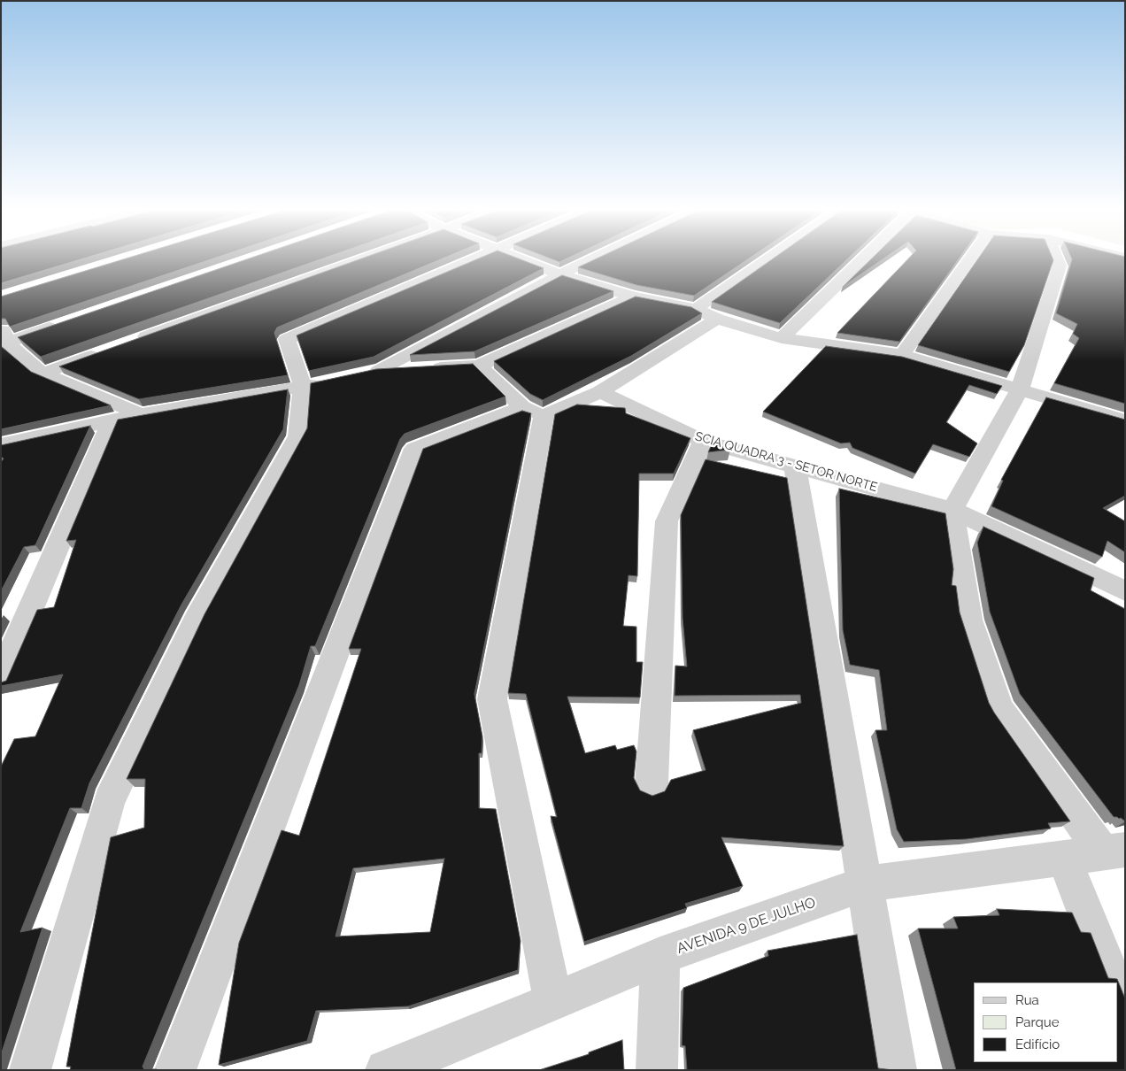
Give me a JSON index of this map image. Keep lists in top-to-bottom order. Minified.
{"streets":{"street":["SCIA QUADRA 3 - SETOR NORTE","AVENIDA 9 DE JULHO"]},"legend":["Rua","Parque","Edifício"]}
